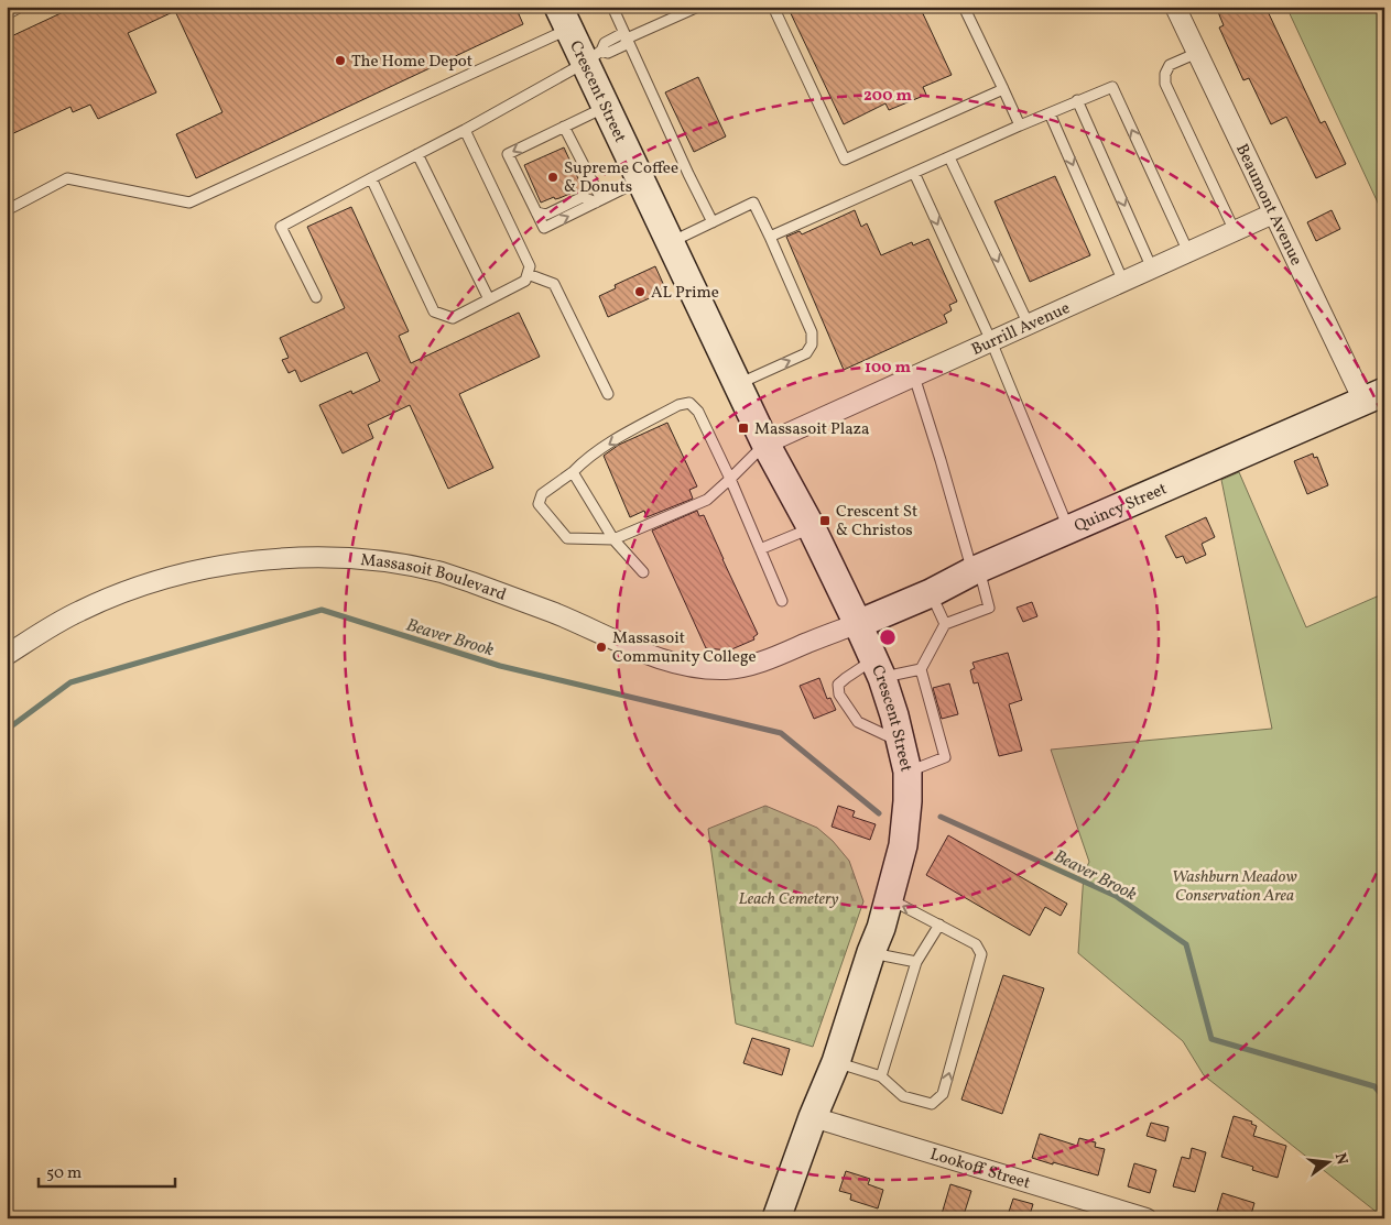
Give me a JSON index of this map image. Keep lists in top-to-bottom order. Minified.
{"streets":{"main road":["Crescent Street","Quincy Street"],"street":["Beaumont Avenue","Burrill Avenue","Massasoit Boulevard","Lookoff Street"]},"crossings":[["Crescent Street","Burrill Avenue"],["Crescent Street","Quincy Street"],["Crescent Street","Massasoit Boulevard"],["Crescent Street","Lookoff Street"],["Beaumont Avenue","Burrill Avenue"],["Beaumont Avenue","Quincy Street"],["Quincy Street","Massasoit Boulevard"]],"water":["Beaver Brook"],"parks":["Washburn Meadow Conservation Area","Leach Cemetery"],"places":{"other":["The Home Depot","Supreme Coffee & Donuts","AL Prime","Massasoit Community College"],"transit":["Massasoit Plaza","Crescent St & Christos"]},"scale_bar":"50 m","north":"right","rings":["200 m","100 m"]}
